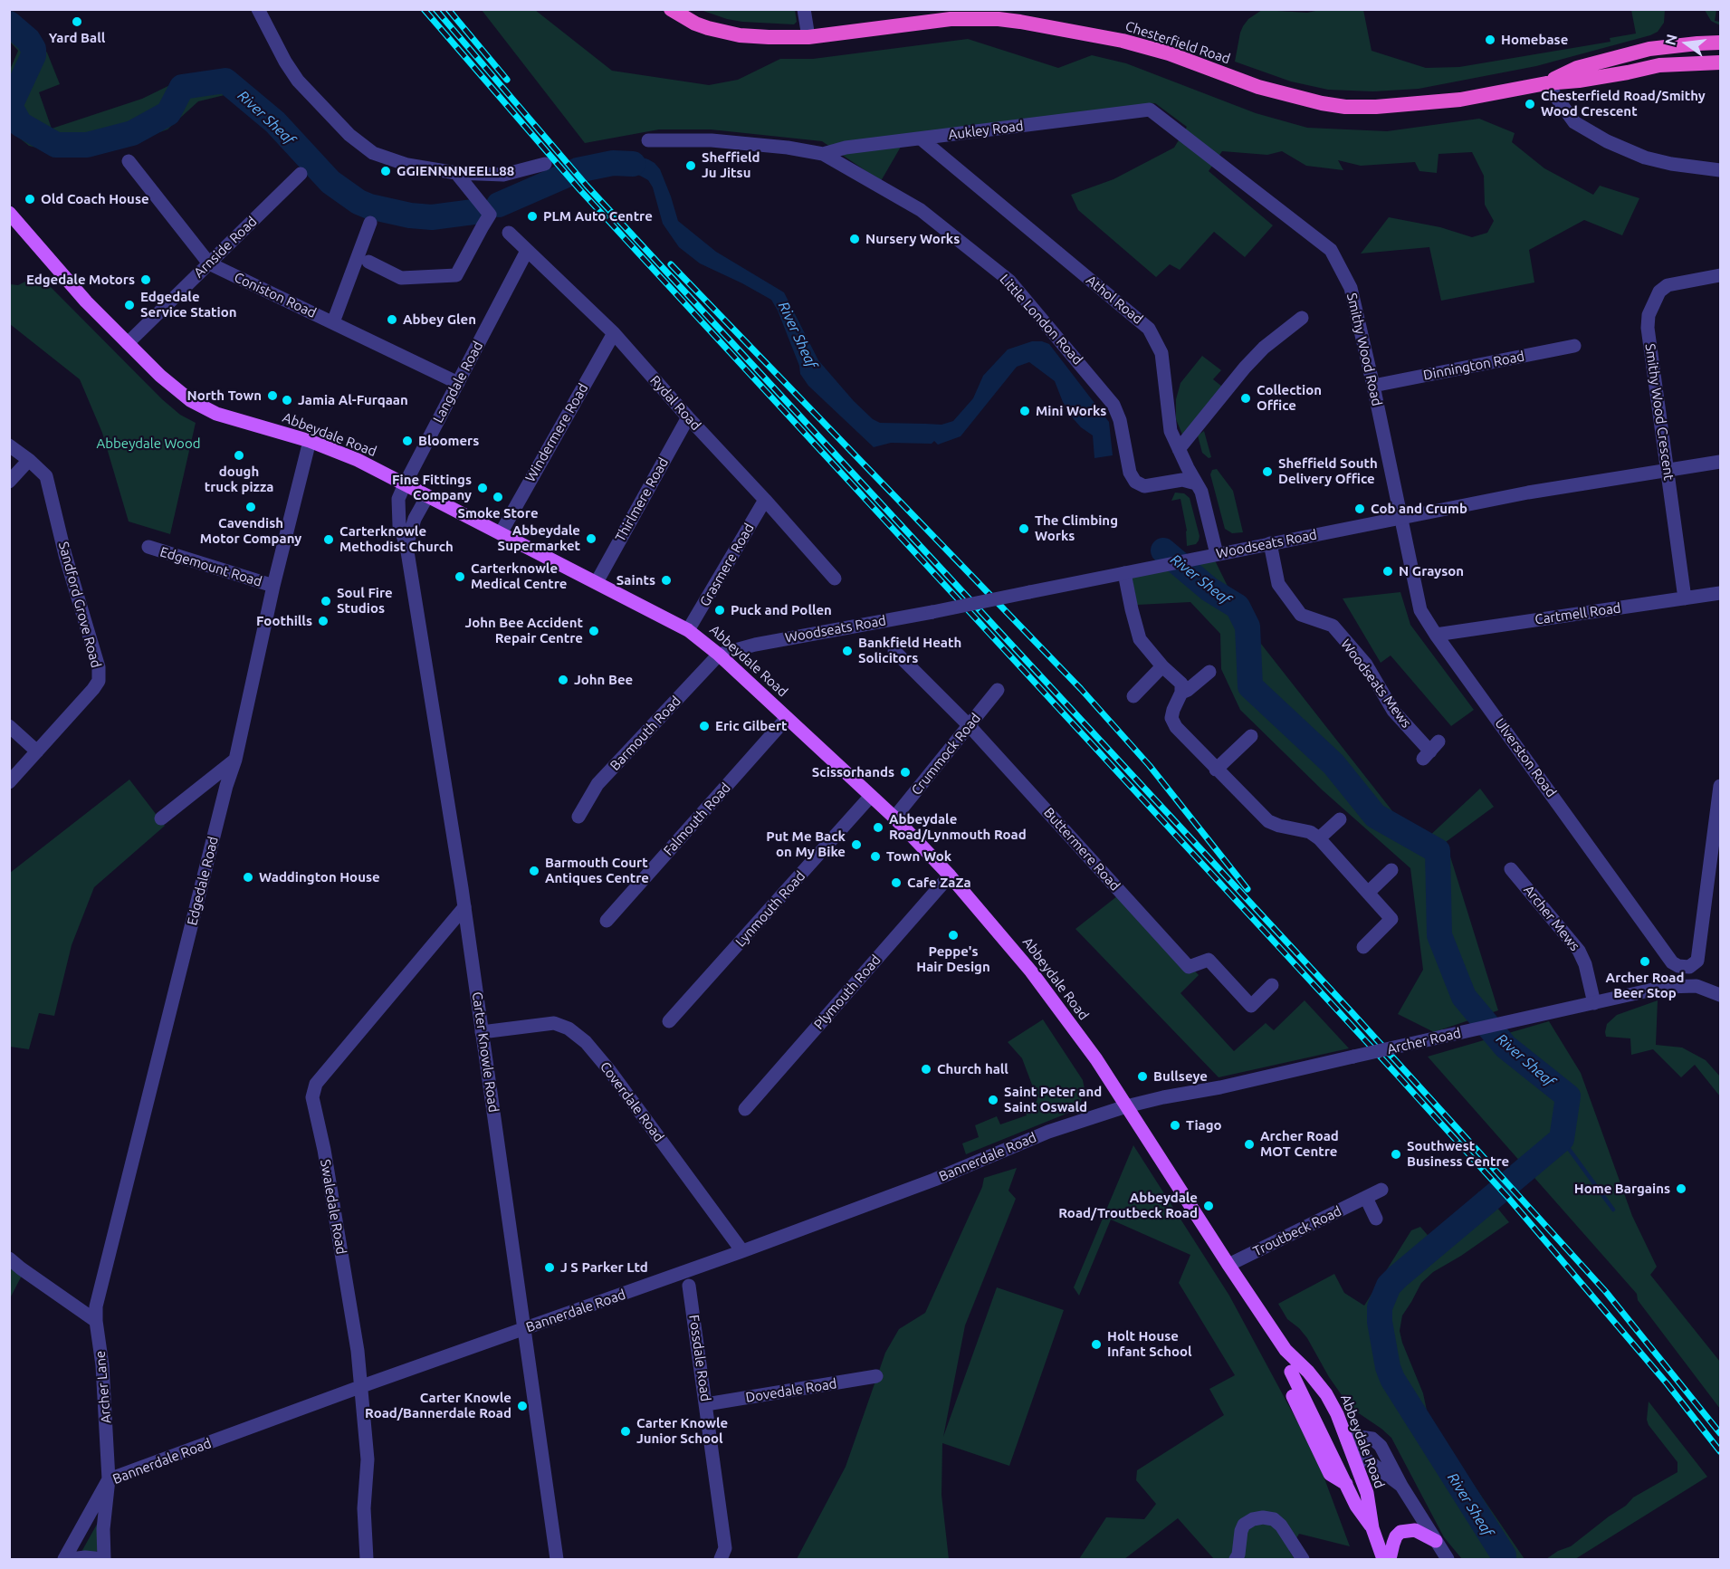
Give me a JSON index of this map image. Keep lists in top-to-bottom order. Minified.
{"streets":{"highway":["Chesterfield Road"],"main road":["Abbeydale Road"],"street":["Aukley Road","Arnside Road","Coniston Road","Athol Road","Little London Road","Smithy Wood Road","Dinnington Road","Langdale Road","Rydal Road","Smithy Wood Crescent","Windermere Road","Thirlmere Road","Woodseats Road","Grasmere Road","Edgemount Road","Sandford Grove Road","Cartmell Road","Woodseats Mews","Barmouth Road","Crummock Road","Ulverston Road","Falmouth Road","Buttermere Road","Edgedale Road","Lynmouth Road","Archer Mews","Plymouth Road","Archer Road","Carter Knowle Road","Coverdale Road","Bannerdale Road","Swaledale Road","Troutbeck Road","Fossdale Road","Archer Lane","Dovedale Road"]},"crossings":[["Aukley Road","Athol Road"],["Aukley Road","Little London Road"],["Aukley Road","Smithy Wood Road"],["Arnside Road","Coniston Road"],["Arnside Road","Abbeydale Road"],["Coniston Road","Langdale Road"],["Athol Road","Little London Road"],["Athol Road","Woodseats Road"],["Smithy Wood Road","Dinnington Road"],["Smithy Wood Road","Woodseats Road"],["Smithy Wood Road","Ulverston Road"],["Langdale Road","Rydal Road"],["Langdale Road","Abbeydale Road"],["Langdale Road","Carter Knowle Road"],["Rydal Road","Windermere Road"],["Rydal Road","Thirlmere Road"],["Rydal Road","Grasmere Road"],["Smithy Wood Crescent","Woodseats Road"],["Smithy Wood Crescent","Cartmell Road"],["Windermere Road","Abbeydale Road"],["Abbeydale Road","Thirlmere Road"],["Abbeydale Road","Woodseats Road"],["Abbeydale Road","Grasmere Road"],["Abbeydale Road","Barmouth Road"],["Abbeydale Road","Crummock Road"],["Abbeydale Road","Falmouth Road"],["Abbeydale Road","Edgedale Road"],["Abbeydale Road","Lynmouth Road"],["Abbeydale Road","Plymouth Road"],["Abbeydale Road","Archer Road"],["Abbeydale Road","Carter Knowle Road"],["Abbeydale Road","Bannerdale Road"],["Abbeydale Road","Troutbeck Road"],["Woodseats Road","Woodseats Mews"],["Woodseats Road","Barmouth Road"],["Woodseats Road","Ulverston Road"],["Edgemount Road","Edgedale Road"],["Cartmell Road","Ulverston Road"],["Crummock Road","Buttermere Road"],["Edgedale Road","Archer Lane"],["Archer Mews","Archer Road"],["Archer Road","Bannerdale Road"],["Carter Knowle Road","Coverdale Road"],["Carter Knowle Road","Bannerdale Road"],["Carter Knowle Road","Swaledale Road"],["Coverdale Road","Bannerdale Road"],["Bannerdale Road","Swaledale Road"],["Bannerdale Road","Archer Lane"],["Fossdale Road","Dovedale Road"]],"water":["River Sheaf"],"parks":["Abbeydale Wood"],"places":["Yard Ball","Homebase","Chesterfield Road/Smithy Wood Crescent","Sheffield Ju Jitsu","GGIENNNNEELL88","Old Coach House","PLM Auto Centre","Nursery Works","Edgedale Motors","Edgedale Service Station","Abbey Glen","North Town","Collection Office","Jamia Al-Furqaan","Mini Works","Bloomers","dough truck pizza","Sheffield South Delivery Office","Fine Fittings Company","Smoke Store","Cavendish Motor Company","Cob and Crumb","The Climbing Works","Abbeydale Supermarket","Carterknowle Methodist Church","N Grayson","Carterknowle Medical Centre","Saints","Soul Fire Studios","Puck and Pollen","Foothills","John Bee Accident Repair Centre","Bankfield Heath Solicitors","John Bee","Eric Gilbert","Scissorhands","Abbeydale Road/Lynmouth Road","Put Me Back on My Bike","Town Wok","Barmouth Court Antiques Centre","Waddington House","Cafe ZaZa","Peppe's Hair Design","Archer Road Beer Stop","Church hall","Bullseye","Saint Peter and Saint Oswald","Tiago","Archer Road MOT Centre","Southwest Business Centre","Home Bargains","Abbeydale Road/Troutbeck Road","J S Parker Ltd","Holt House Infant School","Carter Knowle Road/Bannerdale Road","Carter Knowle Junior School"],"north":"left"}
